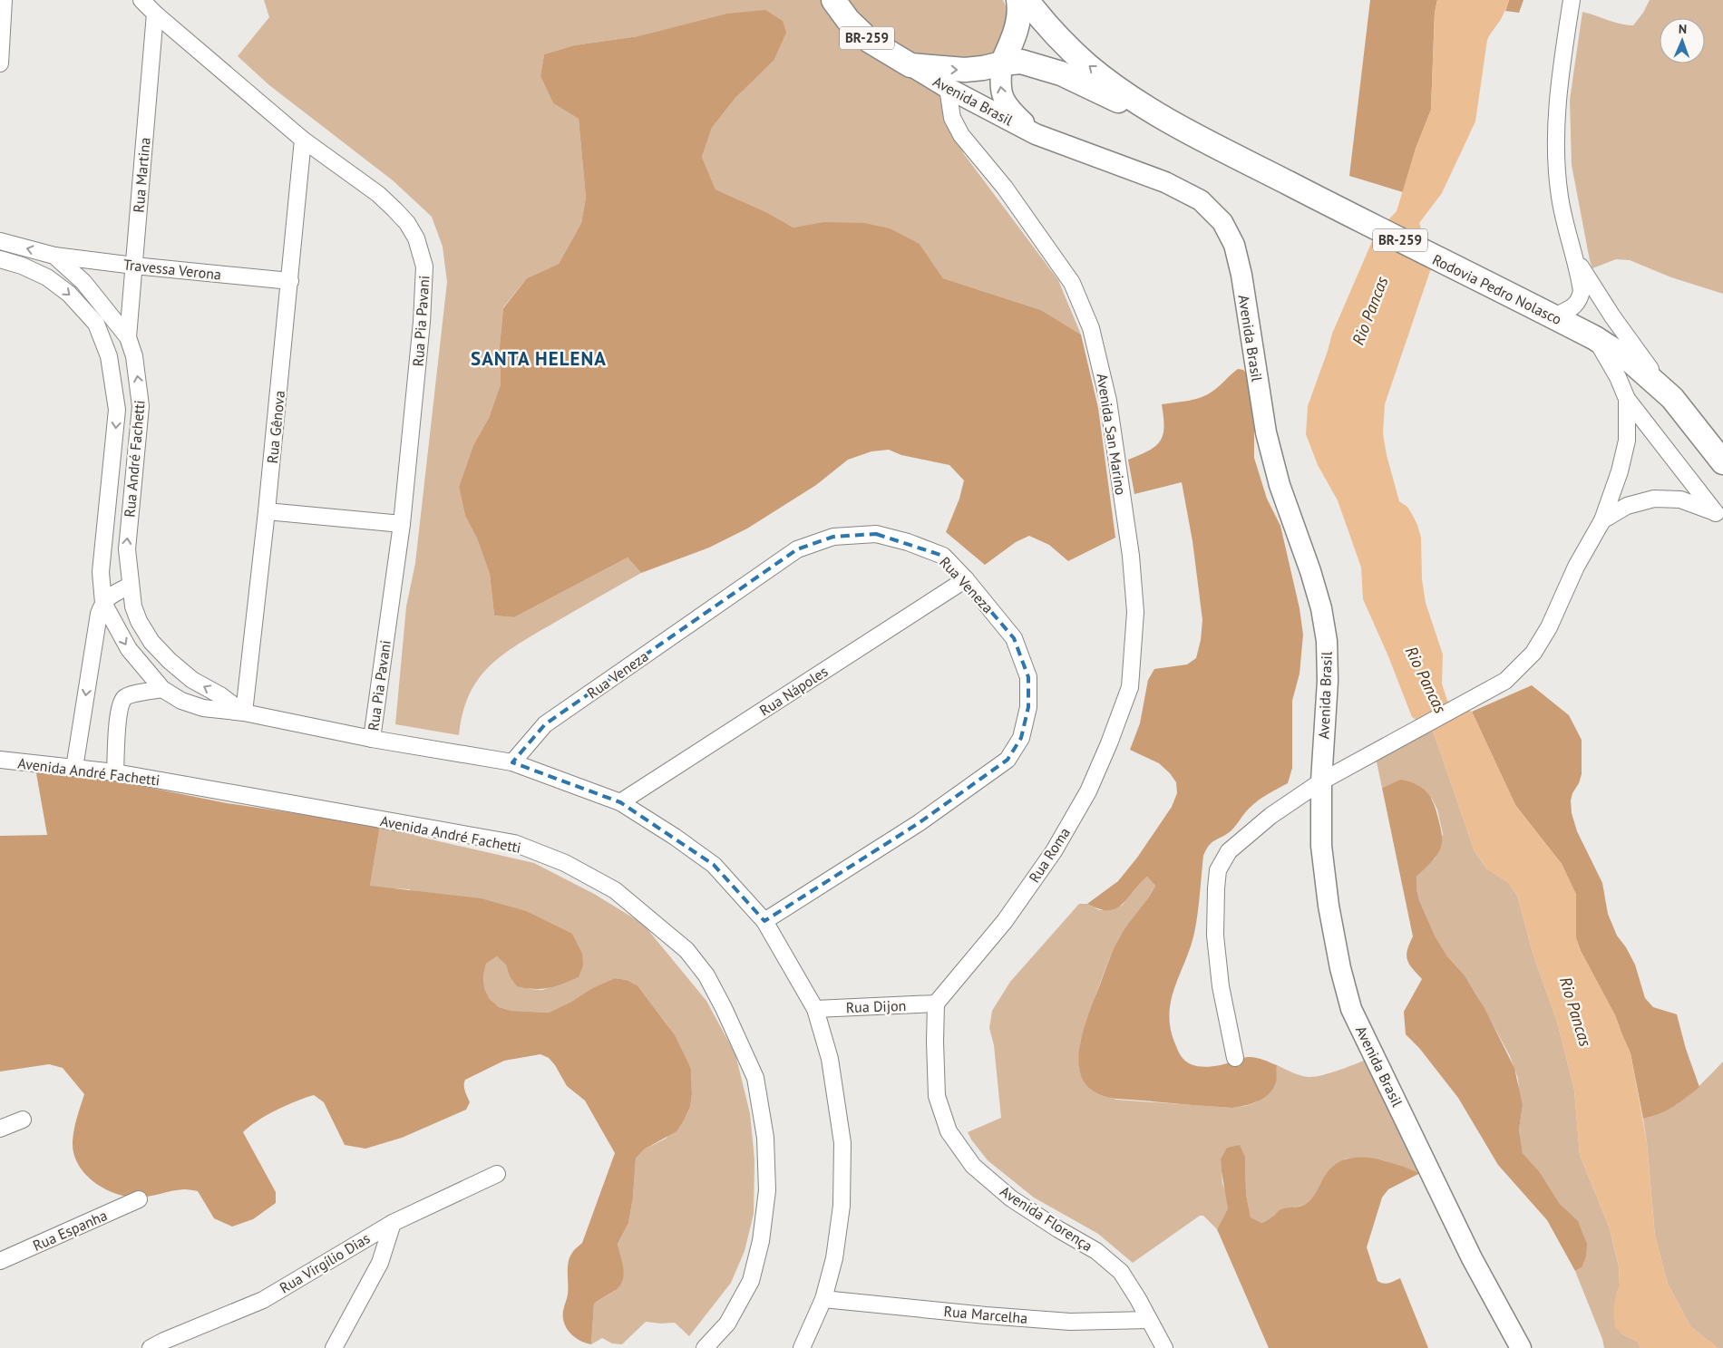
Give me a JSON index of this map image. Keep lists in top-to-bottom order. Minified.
{"streets":{"highway":["BR-259","Rodovia Pedro Nolasco"],"main road":["Avenida Brasil"],"street":["Rua Martina","Travessa Verona","Rua Pia Pavani","Rua Gênova","Avenida San Marino","Rua André Fachetti","Rua Veneza","Rua Nápoles","Avenida André Fachetti","Rua Roma","Rua Dijon","Avenida Florença","Rua Espanha","Rua Virgílio Dias","Rua Marcelha"]},"crossings":[["Avenida Brasil","Rodovia Pedro Nolasco"],["Avenida Brasil","Avenida San Marino"],["Rua Martina","Travessa Verona"],["Rua Martina","Rua Pia Pavani"],["Rua Martina","Rua André Fachetti"],["Travessa Verona","Rua Gênova"],["Travessa Verona","Rua André Fachetti"],["Rua Pia Pavani","Rua Gênova"],["Rua Gênova","Rua André Fachetti"],["Avenida San Marino","Rua Roma"],["Rua Veneza","Rua Nápoles"],["Rua Roma","Rua Dijon"],["Rua Roma","Avenida Florença"],["Rua Dijon","Avenida Florença"],["Avenida Florença","Rua Marcelha"]],"districts":["SANTA HELENA"],"water":["Rio Pancas"],"north":"top"}
